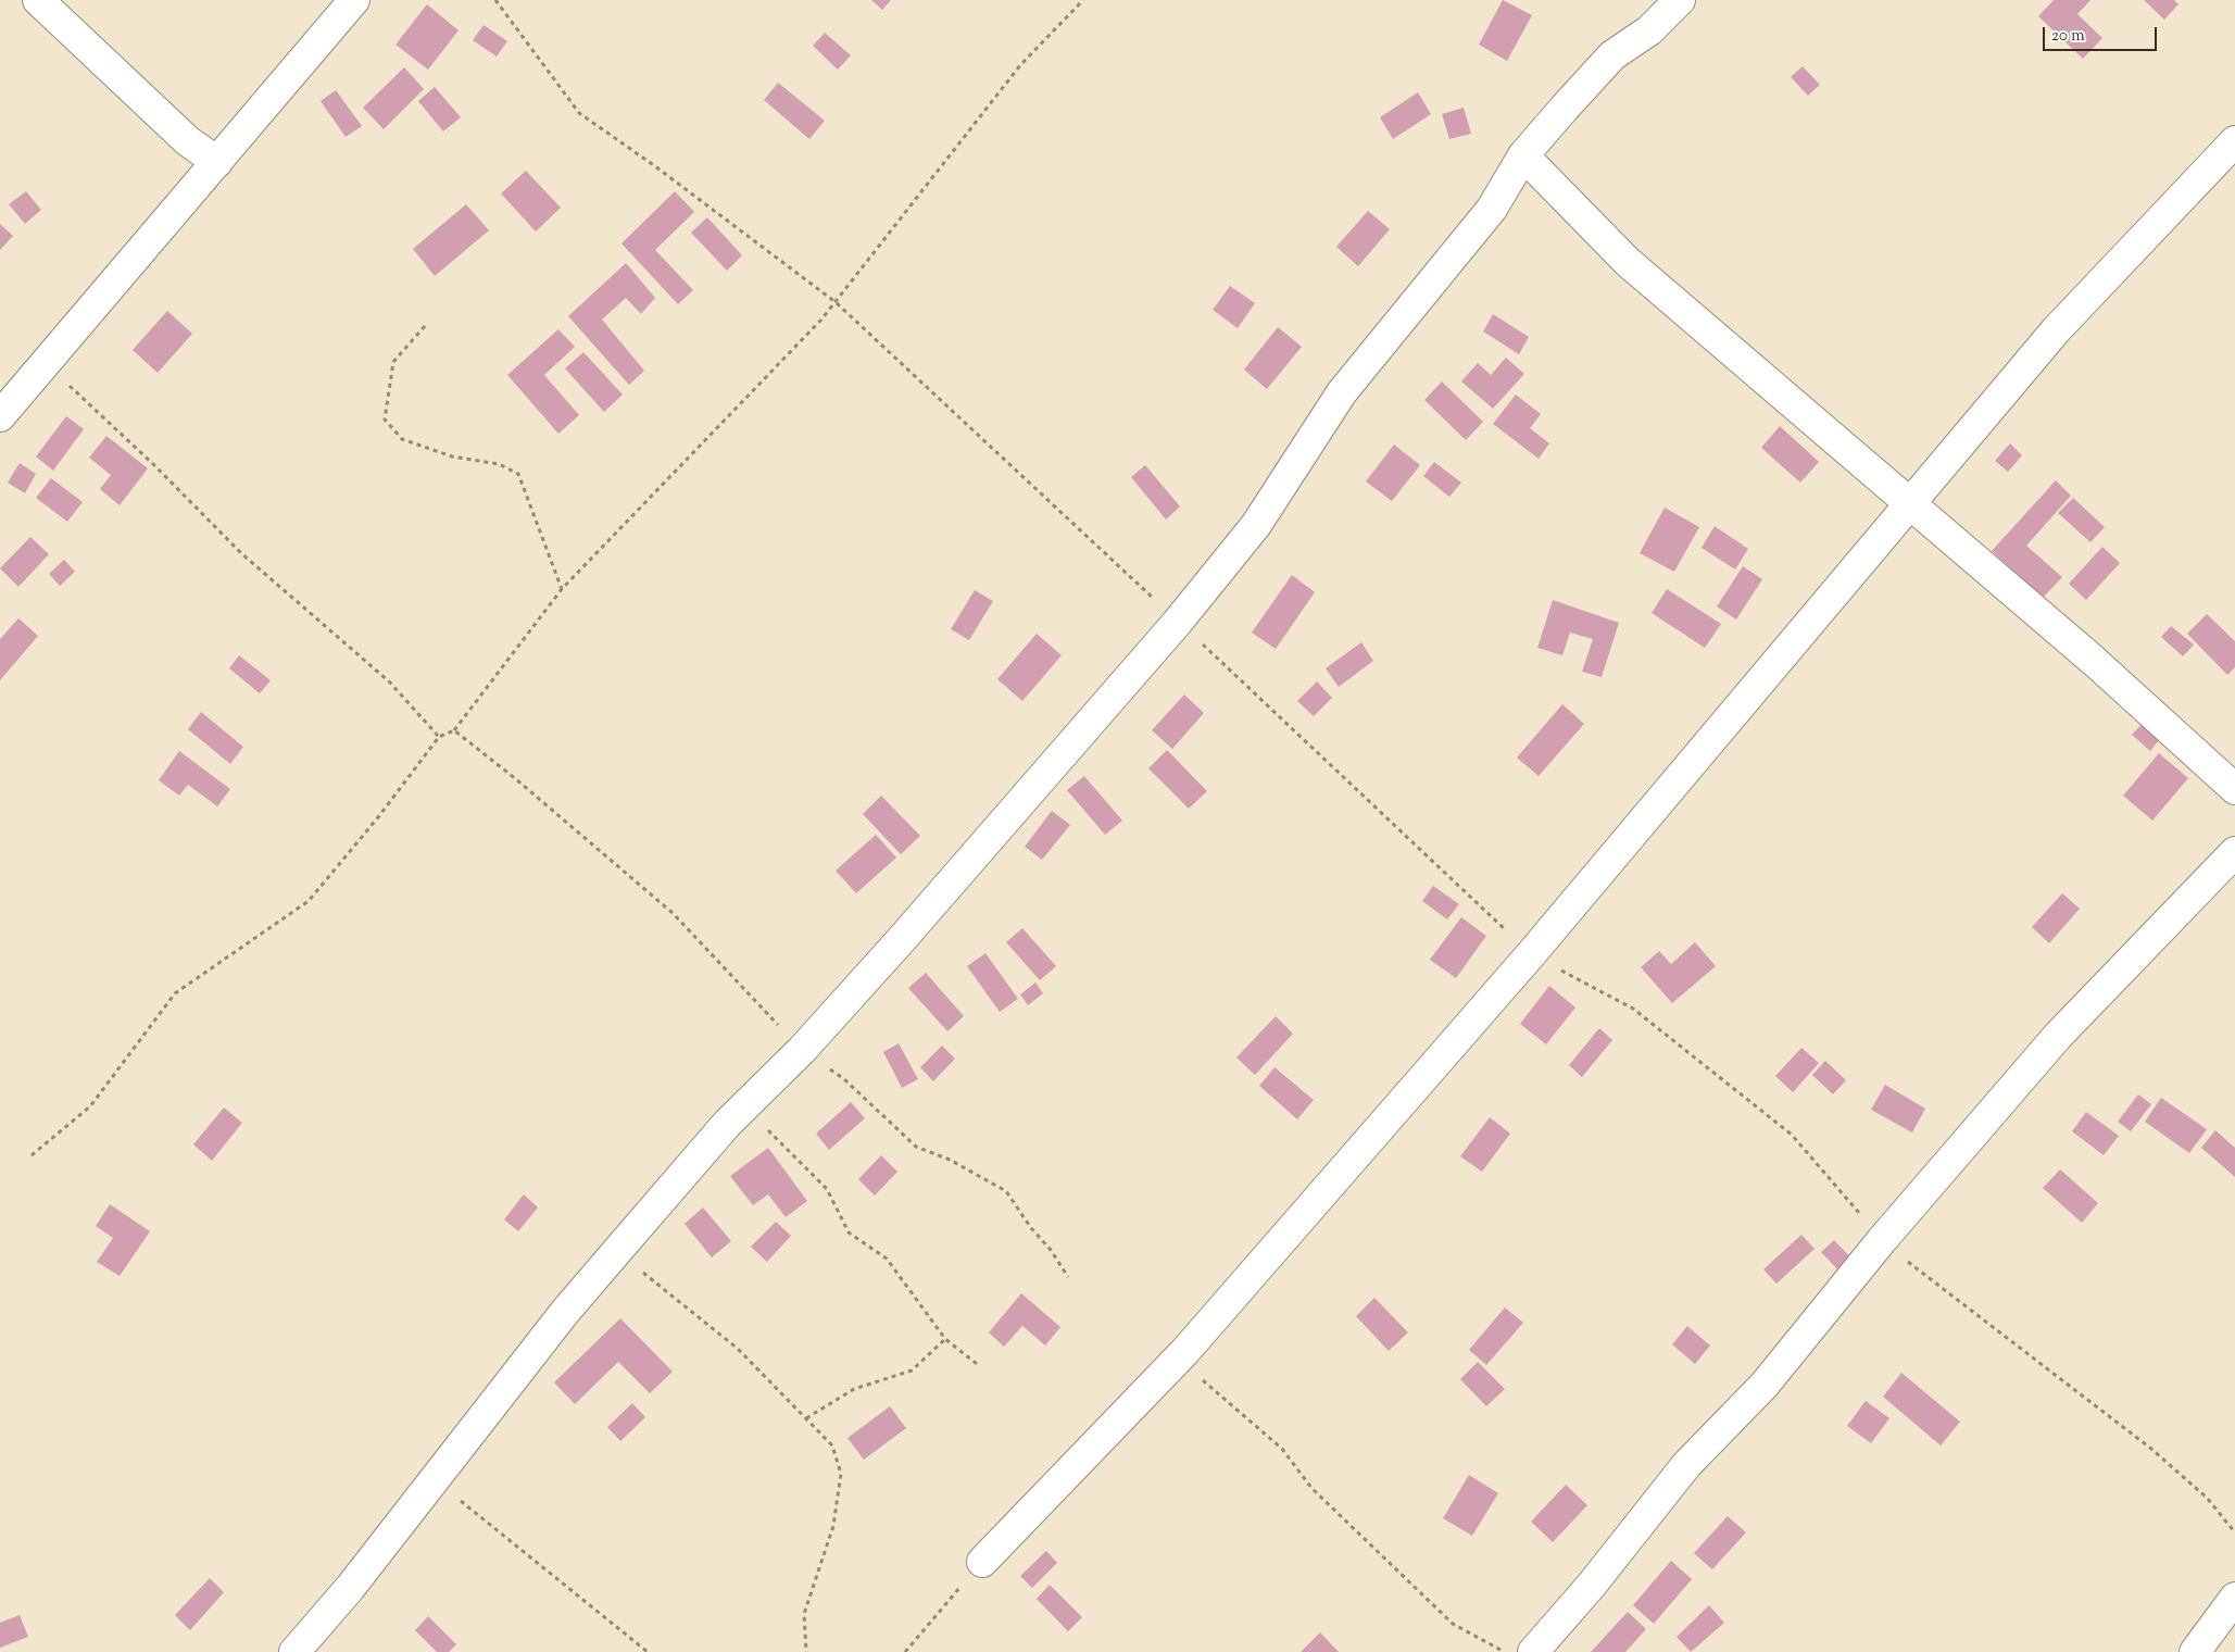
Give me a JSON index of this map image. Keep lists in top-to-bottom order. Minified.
{"scale_bar":"20 m"}
